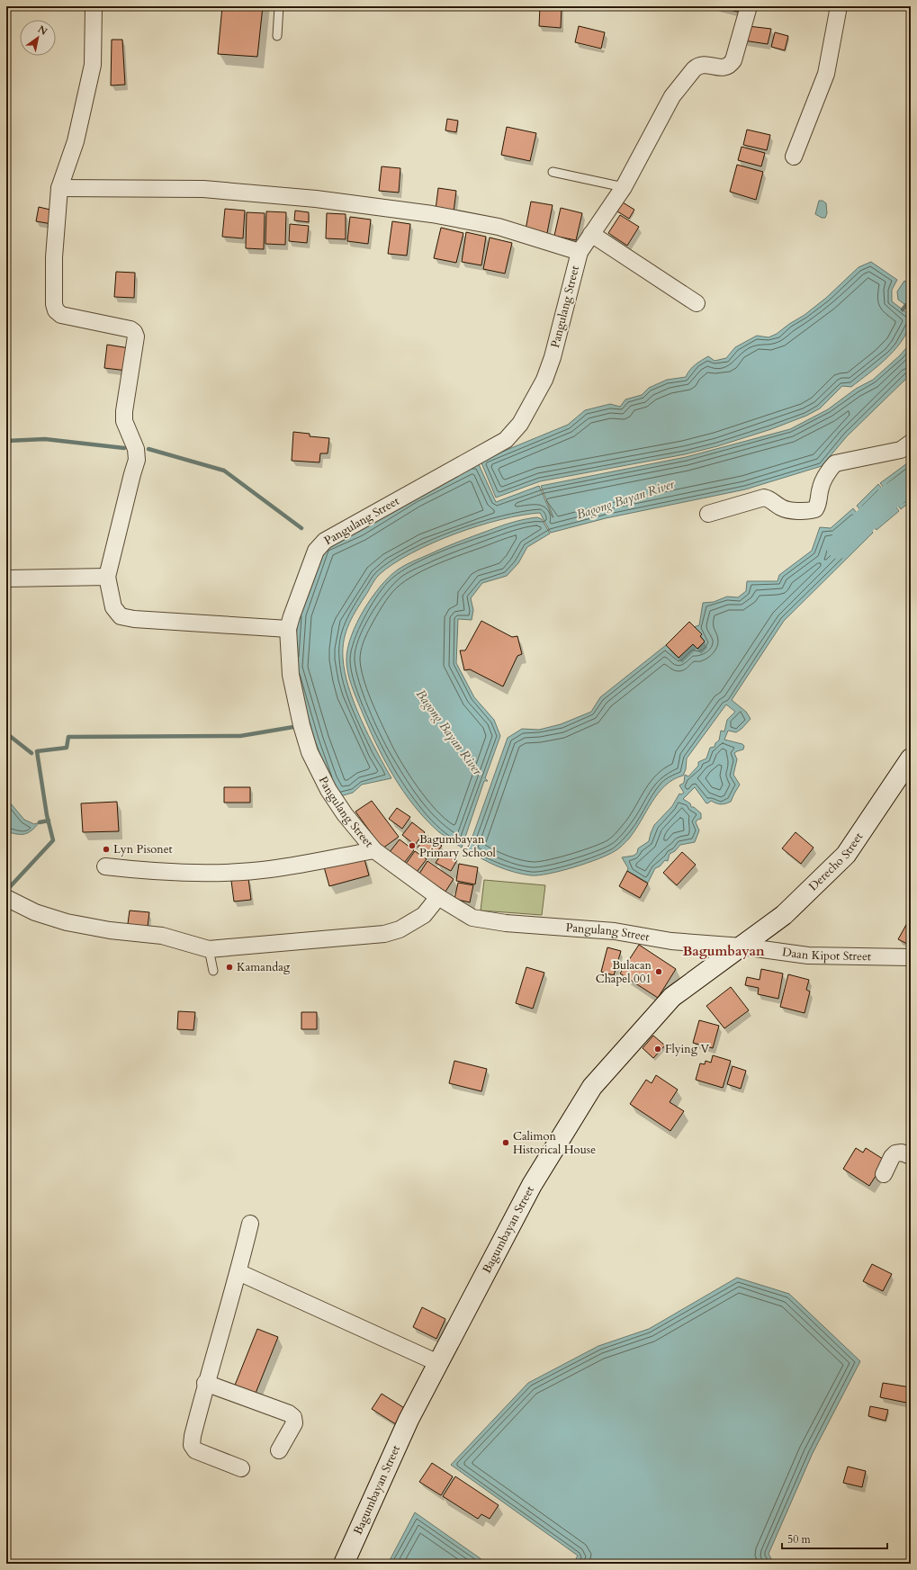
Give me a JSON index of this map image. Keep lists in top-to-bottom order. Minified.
{"streets":{"main road":["Derecho Street","Bagumbayan Street"],"street":["Pangulang Street","Daan Kipot Street"]},"crossings":[["Pangulang Street","Derecho Street"],["Pangulang Street","Daan Kipot Street"],["Pangulang Street","Bagumbayan Street"],["Derecho Street","Daan Kipot Street"],["Derecho Street","Bagumbayan Street"],["Daan Kipot Street","Bagumbayan Street"]],"districts":["Bagumbayan"],"water":["Bagong Bayan River"],"places":["Bagumbayan Primary School","Lyn Pisonet","Kamandag","Bulacan Chapel 001","Flying V","Calimon Historical House"],"scale_bar":"50 m","north":"top right"}
